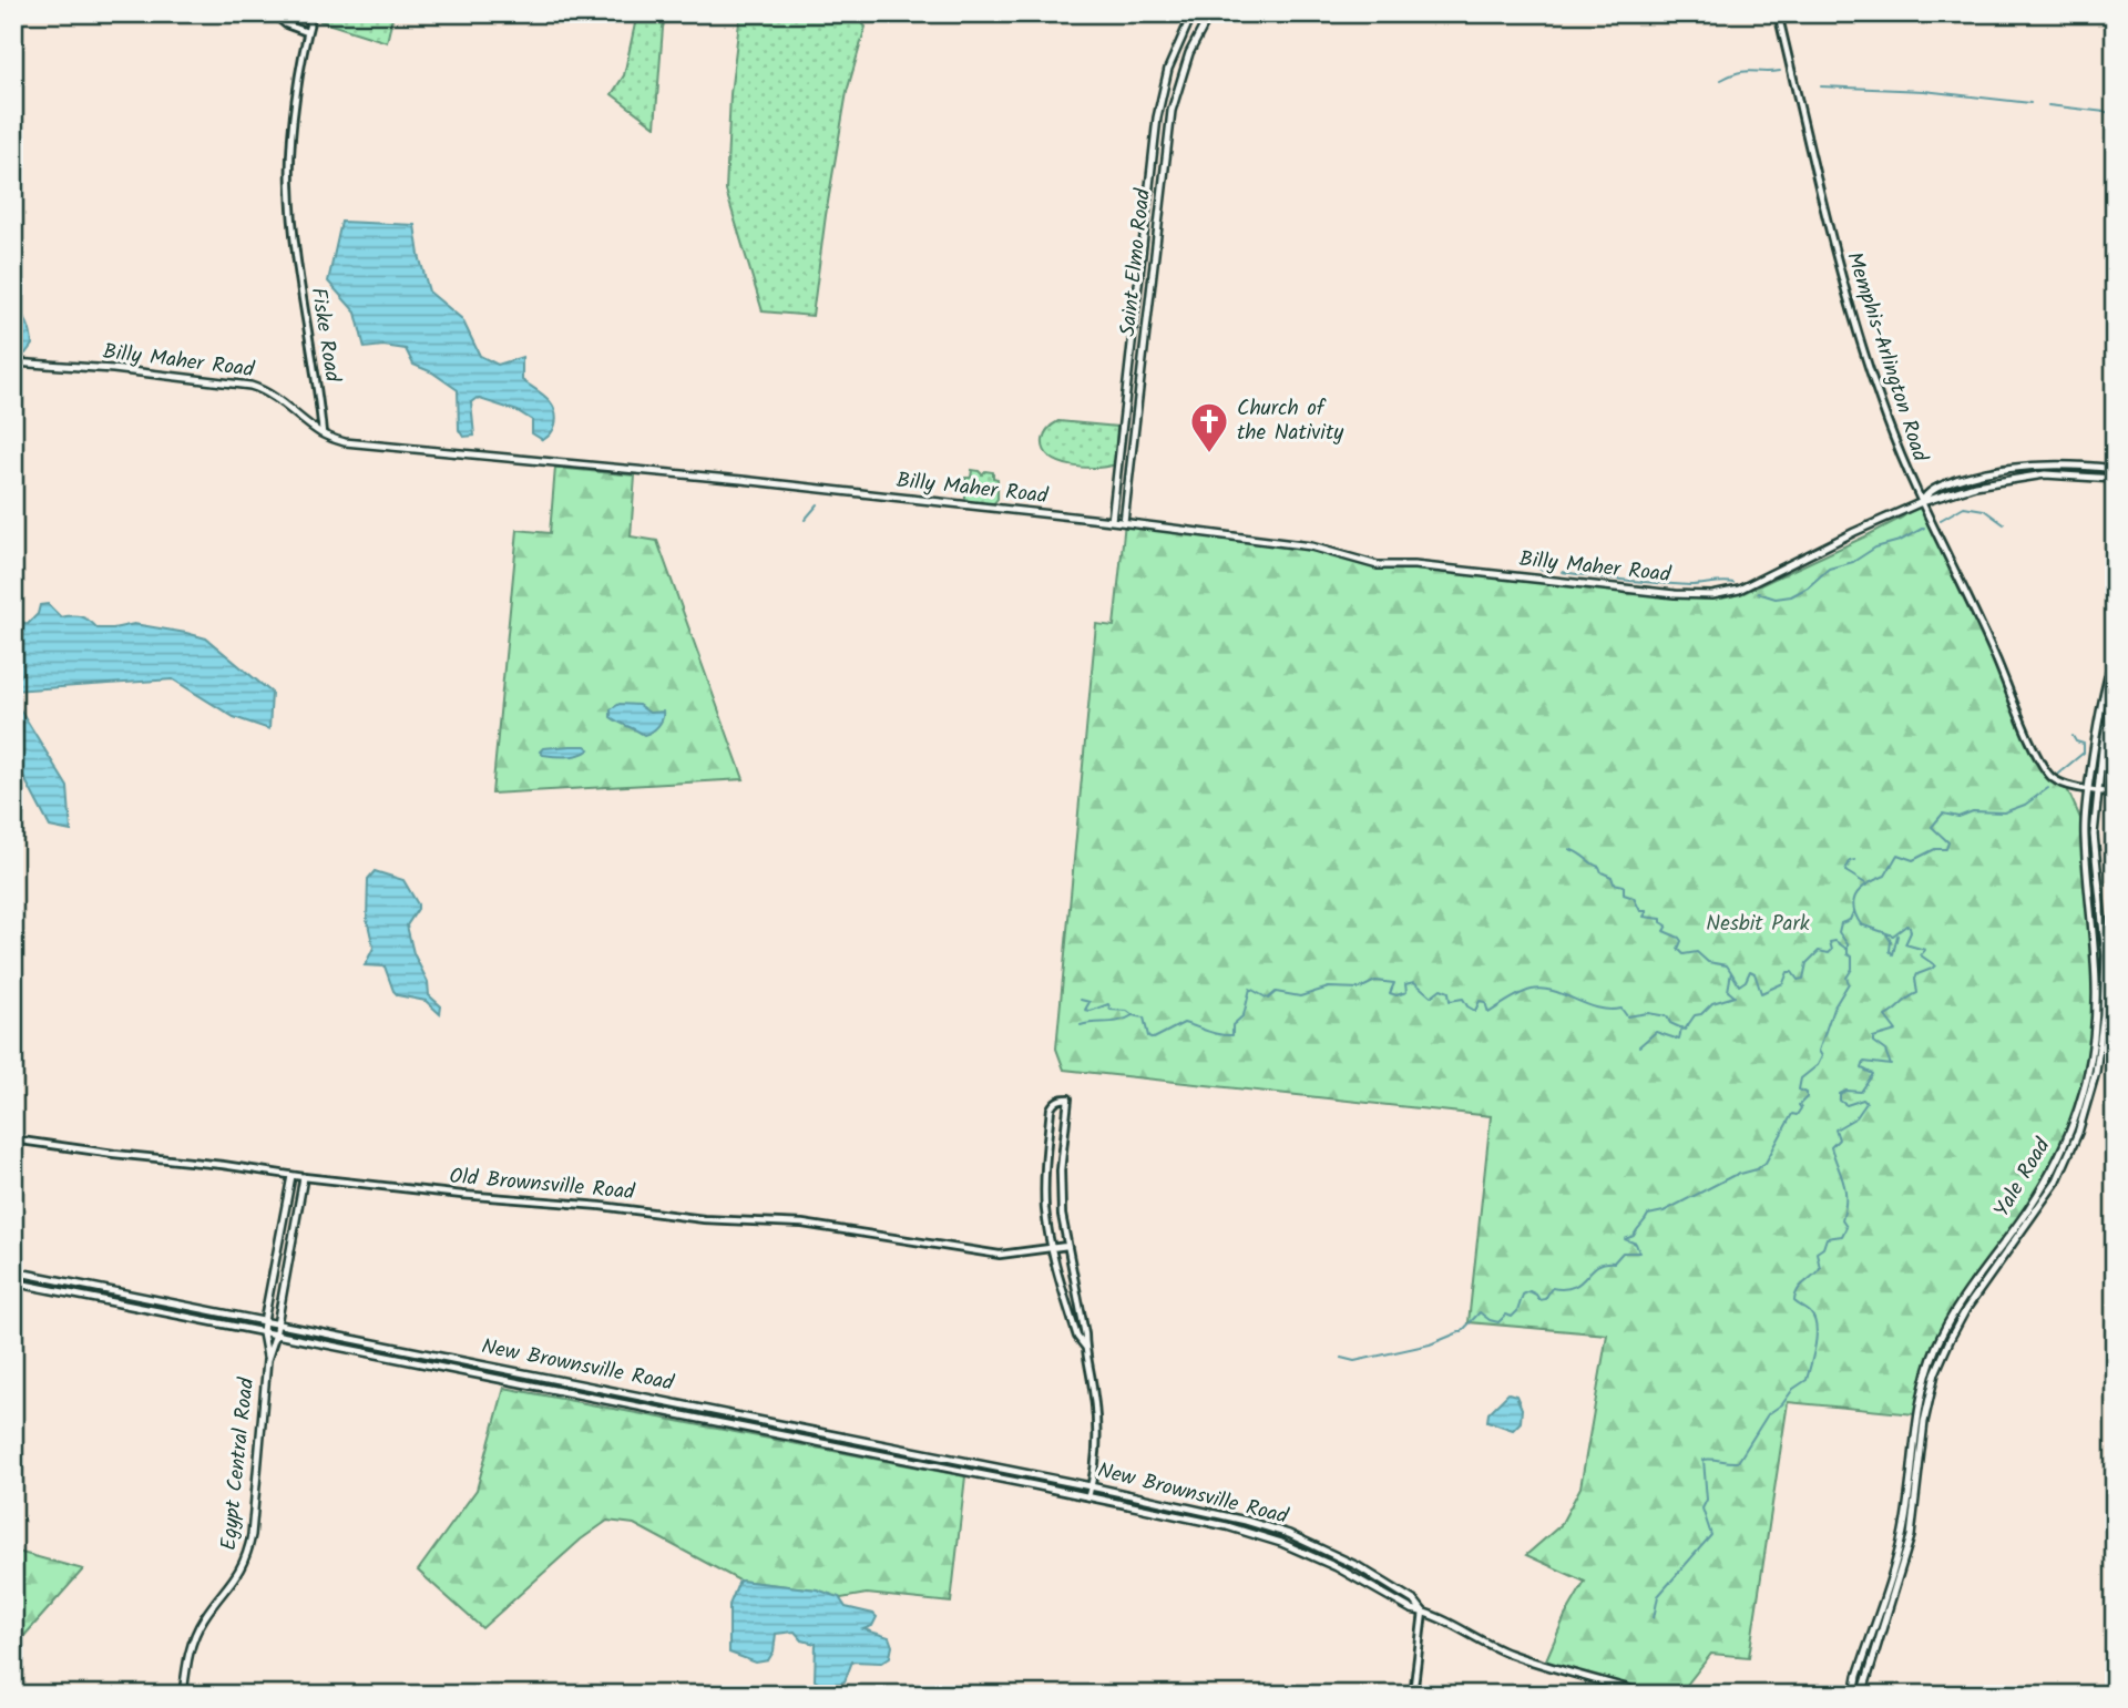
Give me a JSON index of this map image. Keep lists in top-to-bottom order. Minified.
{"streets":{"main road":["Saint Elmo Road","Billy Maher Road","Yale Road","New Brownsville Road","Egypt Central Road"],"street":["Fiske Road","Memphis-Arlington Road","Old Brownsville Road"]},"crossings":[["Saint Elmo Road","Billy Maher Road"],["Fiske Road","Billy Maher Road"],["Memphis-Arlington Road","Billy Maher Road"],["Memphis-Arlington Road","Yale Road"],["Old Brownsville Road","Egypt Central Road"],["New Brownsville Road","Egypt Central Road"]],"parks":["Nesbit Park"],"places":{"church":["Church of the Nativity"]}}
